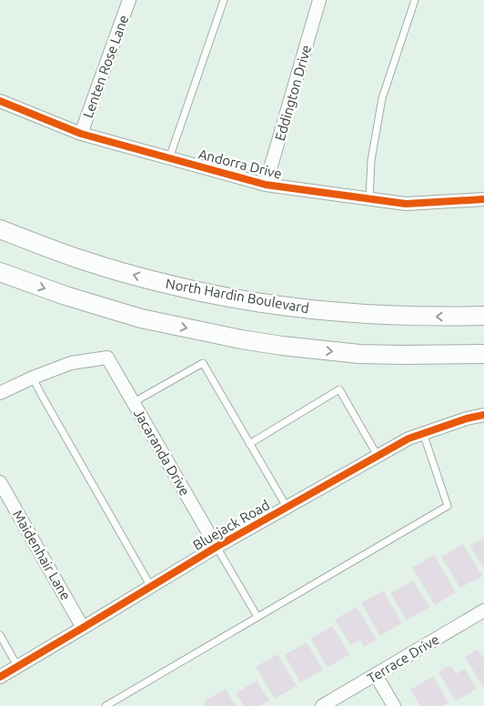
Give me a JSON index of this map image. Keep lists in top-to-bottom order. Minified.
{"streets":{"main road":["North Hardin Boulevard"],"street":["Lenten Rose Lane","Eddington Drive","Andorra Drive","Jacaranda Drive","Bluejack Road","Maidenhair Lane","Terrace Drive"]},"crossings":[["Lenten Rose Lane","Andorra Drive"],["Eddington Drive","Andorra Drive"],["Jacaranda Drive","Bluejack Road"],["Bluejack Road","Maidenhair Lane"]]}
